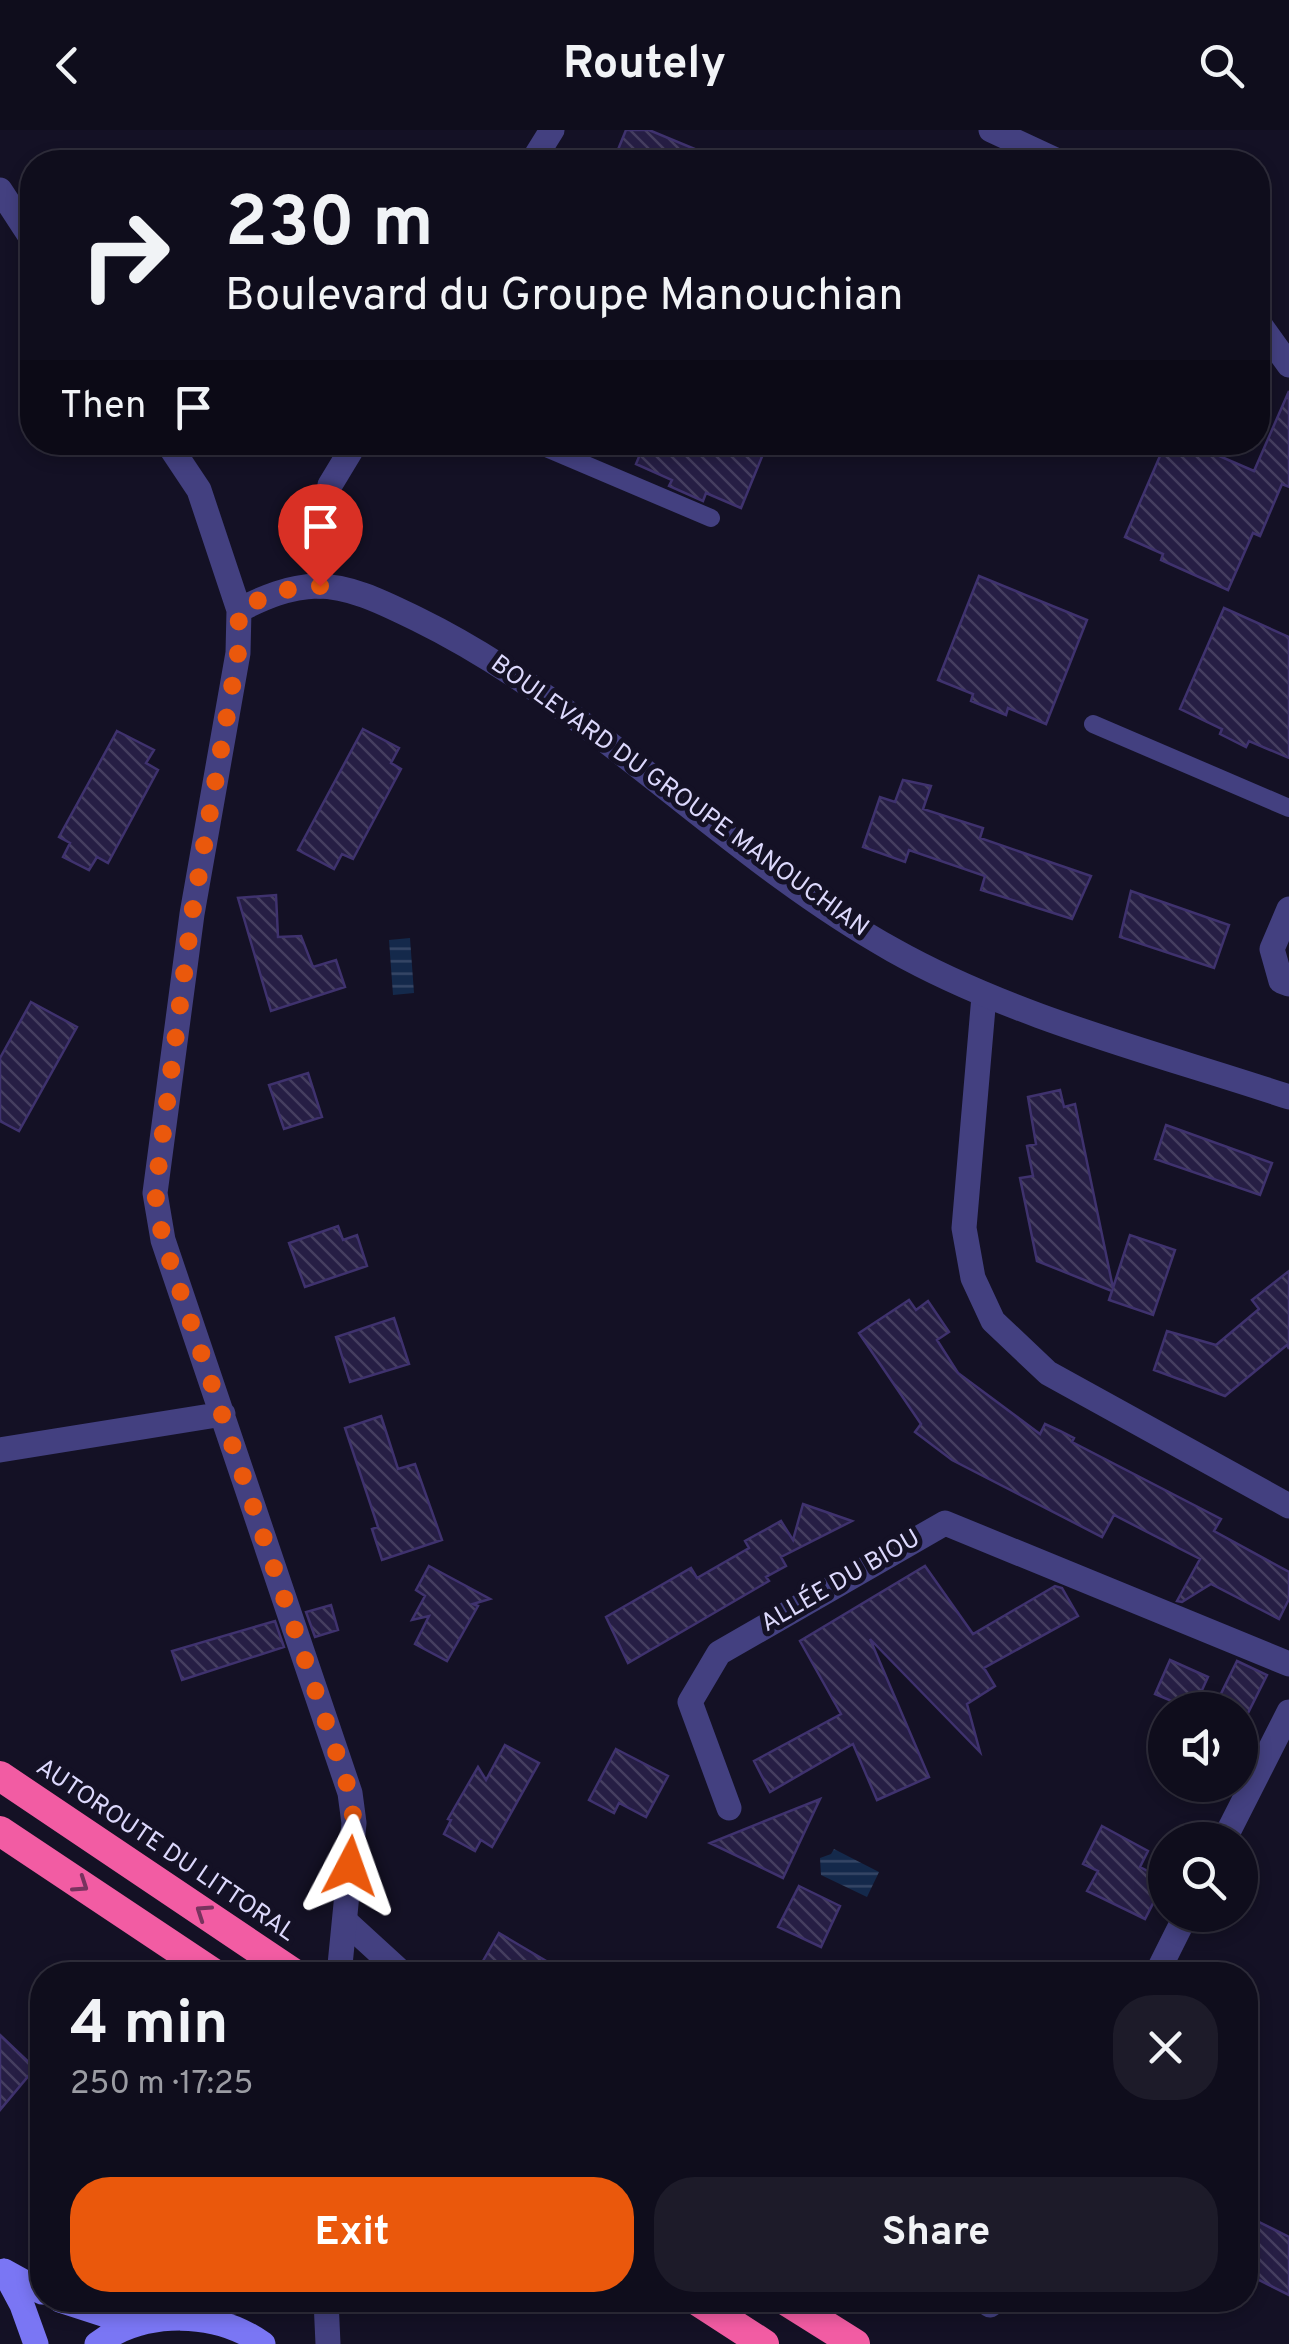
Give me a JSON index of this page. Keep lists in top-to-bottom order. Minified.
{"streets":{"highway":["AUTOROUTE DU LITTORAL"],"street":["BOULEVARD DU GROUPE MANOUCHIAN","ALLÉE DU BIOU"]},"page":{"header":"Routely","turn":["230 m","Boulevard du Groupe Manouchian"],"then":"Then","heading":["4 min","250 m · 17:25"],"buttons":["Exit","Share"]}}
